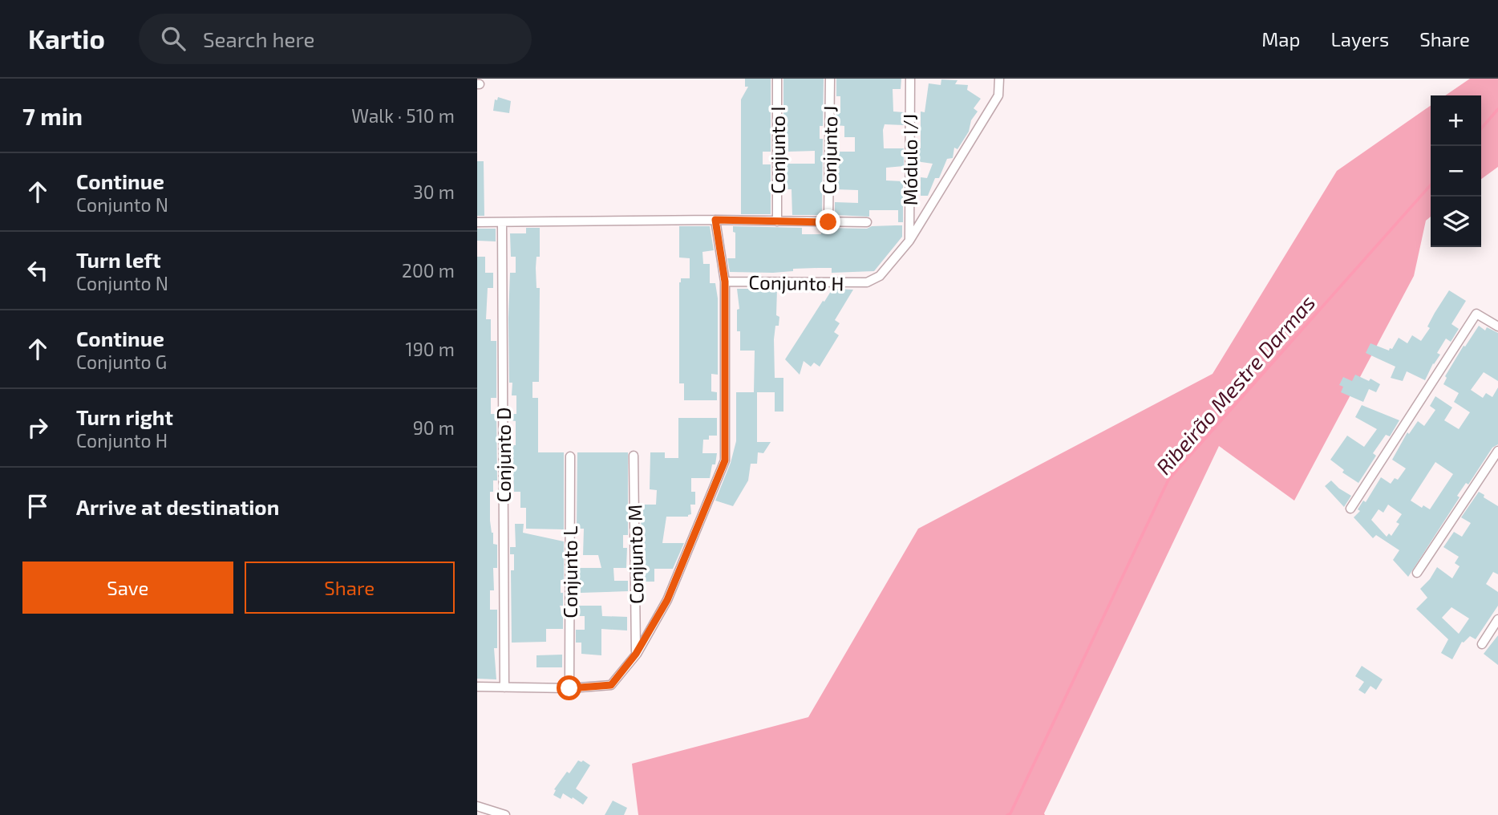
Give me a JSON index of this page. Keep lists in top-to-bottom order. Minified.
{"streets":{"street":["Conjunto I","Conjunto J","Módulo I/J","Conjunto H","Conjunto D","Conjunto M","Conjunto L"]},"crossings":[["Módulo I/J","Conjunto H"]],"water":["Ribeirão Mestre Darmas"],"page":{"header":"Kartio","search":"Search here","nav":["Map","Layers","Share"],"heading":["7 min","Walk · 510 m"],"map_buttons":["+","−"],"list":[["Continue","Conjunto N","30 m"],["Turn left","Conjunto N","200 m"],["Continue","Conjunto G","190 m"],["Turn right","Conjunto H","90 m"],"Arrive at destination"],"buttons":["Save","Share"]}}
